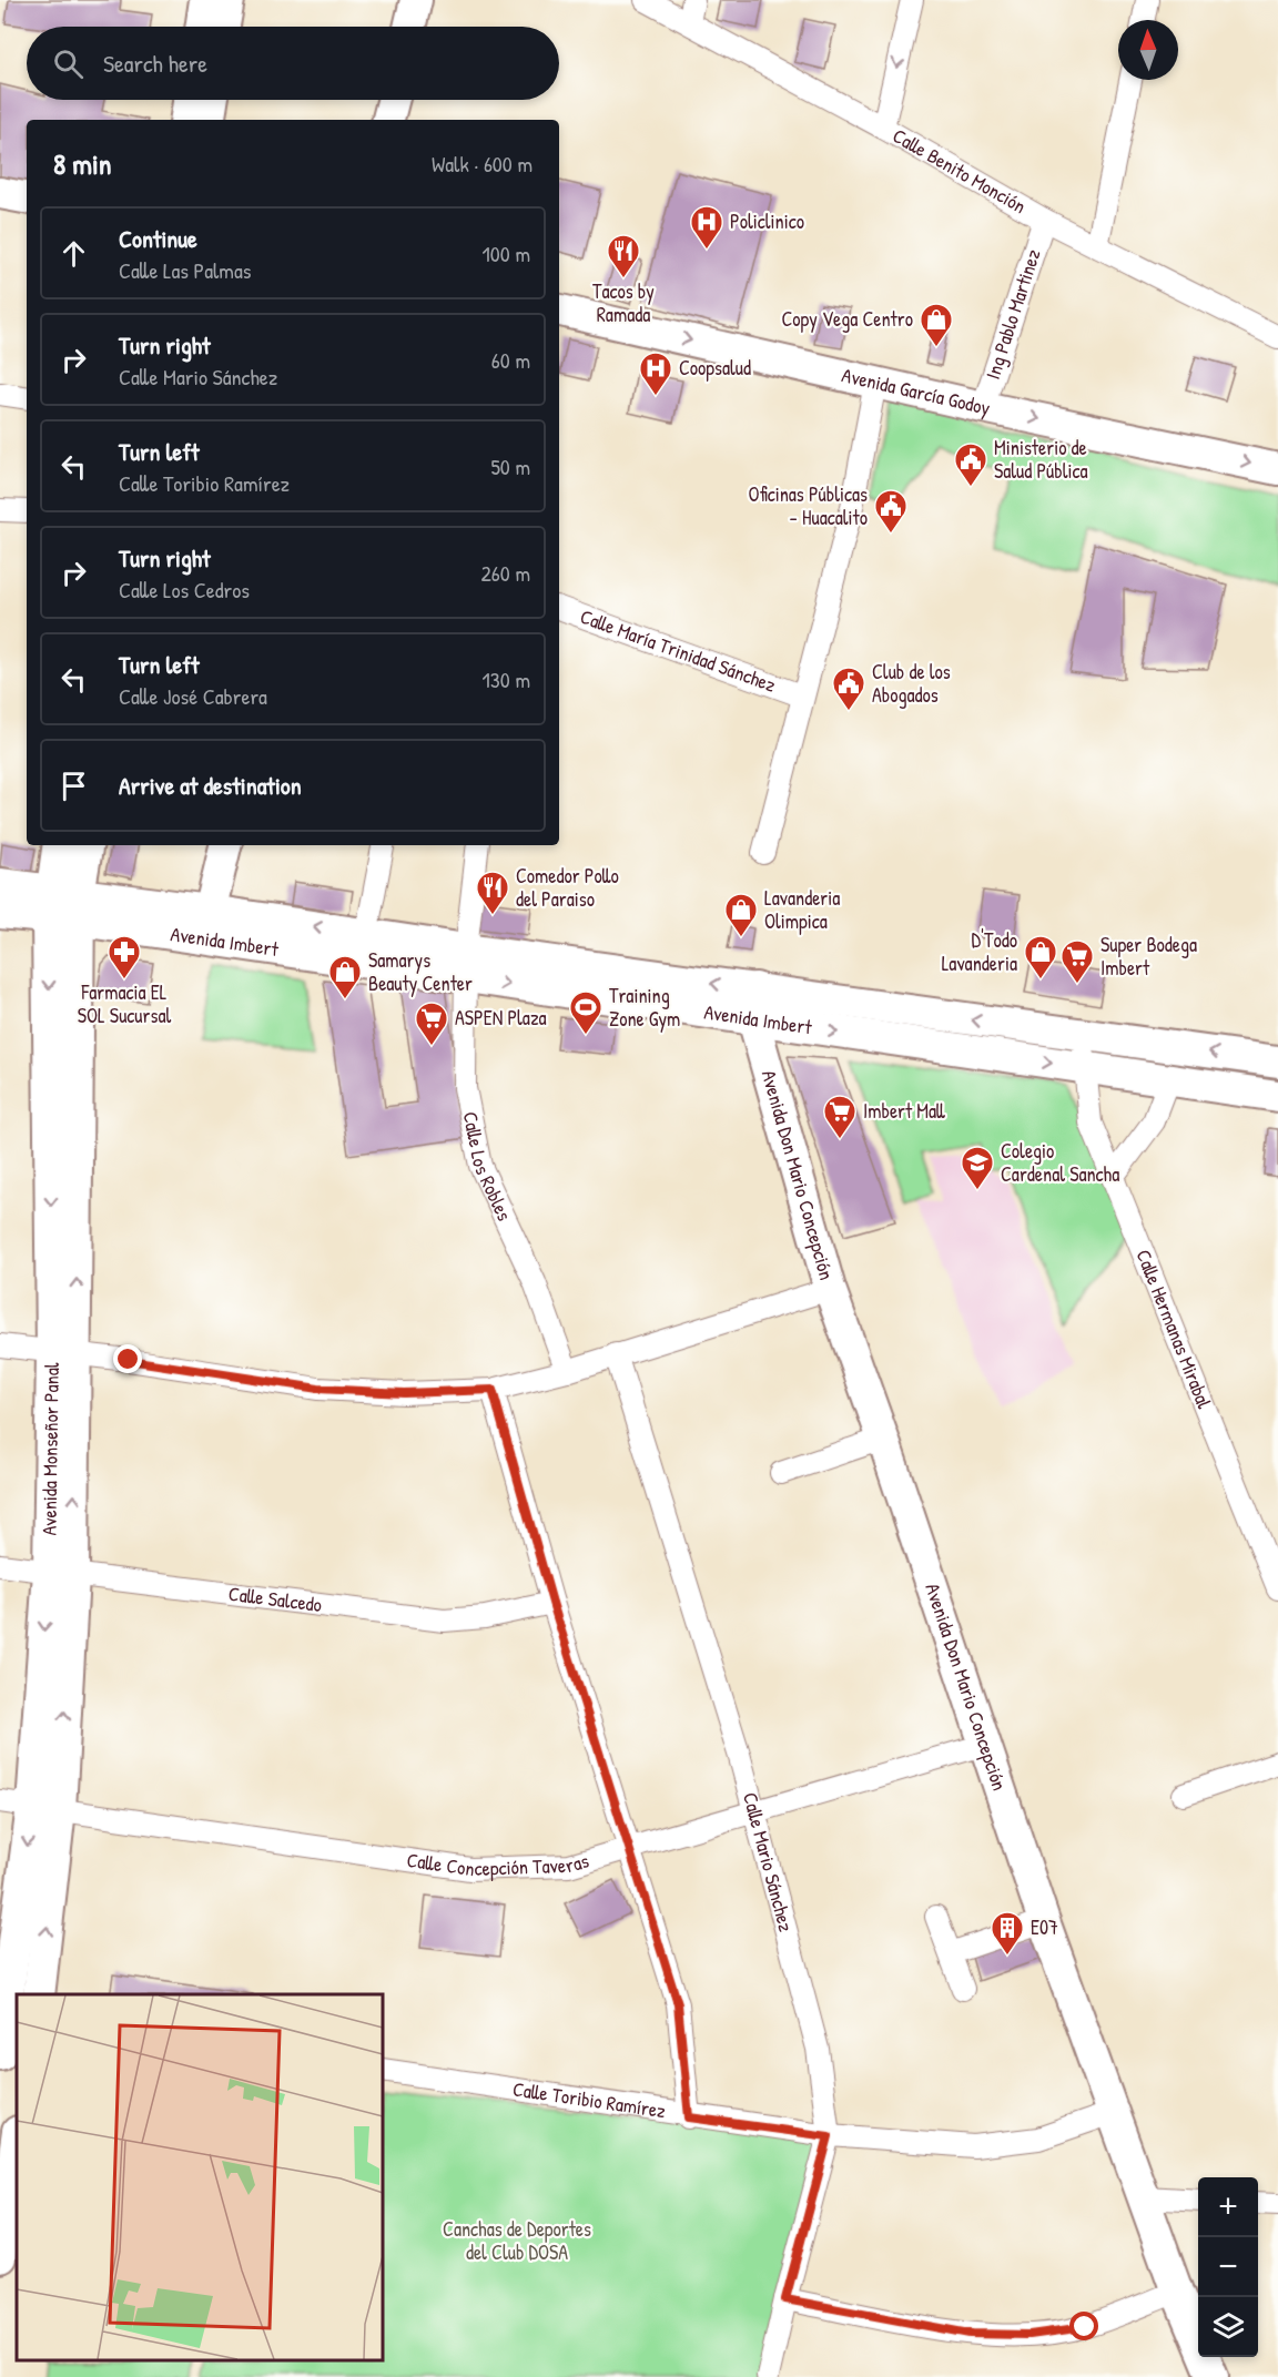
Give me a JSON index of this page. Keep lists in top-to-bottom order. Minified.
{"streets":{"main road":["Avenida García Godoy","Avenida Imbert","Avenida Don Mario Concepción","Avenida Monseñor Panal"],"street":["Calle Benito Monción","Ing Pablo Martinez","Calle María Trinidad Sánchez","Calle Los Robles","Calle Hermanas Mirabal","Calle Salcedo","Calle Concepción Taveras","Calle Mario Sánchez","Calle Toribio Ramírez"]},"crossings":[["Calle Benito Monción","Ing Pablo Martinez"],["Ing Pablo Martinez","Avenida García Godoy"],["Avenida Imbert","Calle Los Robles"],["Avenida Imbert","Avenida Don Mario Concepción"],["Avenida Imbert","Calle Hermanas Mirabal"],["Avenida Imbert","Avenida Monseñor Panal"],["Avenida Don Mario Concepción","Calle Concepción Taveras"],["Avenida Don Mario Concepción","Calle Toribio Ramírez"],["Avenida Monseñor Panal","Calle Salcedo"],["Avenida Monseñor Panal","Calle Concepción Taveras"],["Calle Concepción Taveras","Calle Mario Sánchez"],["Calle Mario Sánchez","Calle Toribio Ramírez"]],"one_way":["Avenida García Godoy"],"parks":["Canchas de Deportes del Club DOSA"],"places":{"hospital":["Policlinico","Coopsalud"],"restaurant":["Tacos by Ramada","Comedor Pollo del Paraiso"],"shop":["Copy Vega Centro","Lavanderia Olimpica","D'Todo Lavanderia","Samarys Beauty Center"],"public building":["Ministerio de Salud Pública","Oficinas Públicas - Huacalito","Club de los Abogados"],"pharmacy":["Farmacia EL SOL Sucursal"],"supermarket":["Super Bodega Imbert","ASPEN Plaza","Imbert Mall"],"sports":["Training Zone Gym"],"school or university":["Colegio Cardenal Sancha"],"building":["E07"]},"north":"top","page":{"search":"Search here","heading":["8 min","Walk · 600 m"],"list":[["Continue","Calle Las Palmas","100 m"],["Turn right","Calle Mario Sánchez","60 m"],["Turn left","Calle Toribio Ramírez","50 m"],["Turn right","Calle Los Cedros","260 m"],["Turn left","Calle José Cabrera","130 m"],"Arrive at destination"],"map_buttons":["+","−"]}}
